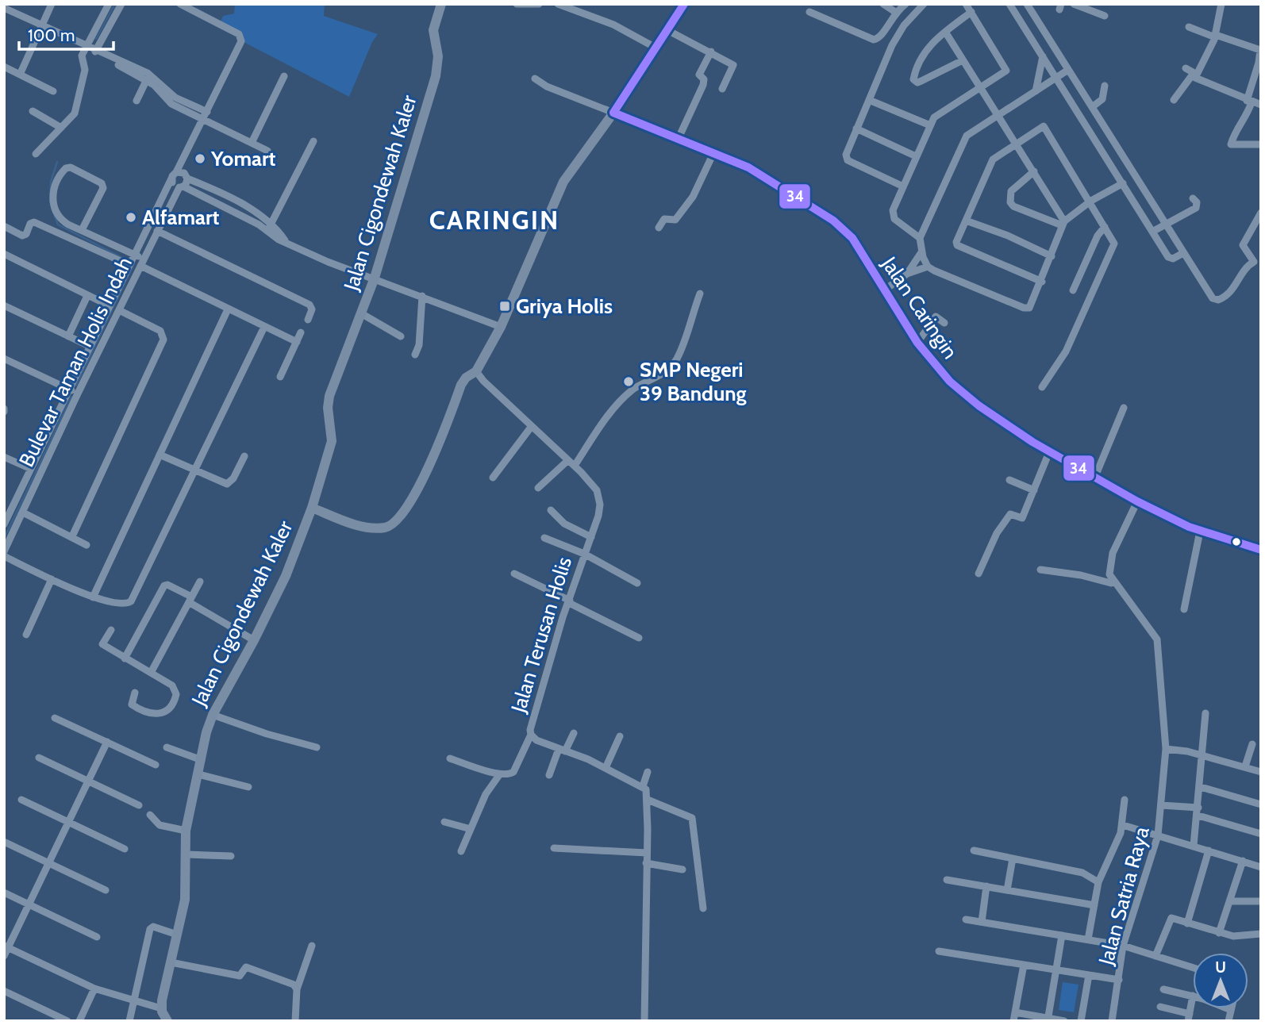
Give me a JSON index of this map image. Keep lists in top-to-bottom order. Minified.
{"streets":{"main road":["Jalan Cigondewah Kaler","Jalan Caringin"],"street":["Bulevar Taman Holis Indah","Jalan Terusan Holis","Jalan Satria Raya"]},"crossings":[["Jalan Caringin","Jalan Satria Raya"]],"districts":["CARINGIN"],"places":{"other":["Yomart","Alfamart","SMP Negeri 39 Bandung"],"transit":["Griya Holis"]},"lines":["transit line 34"],"scale_bar":"100 m","north":"top"}
